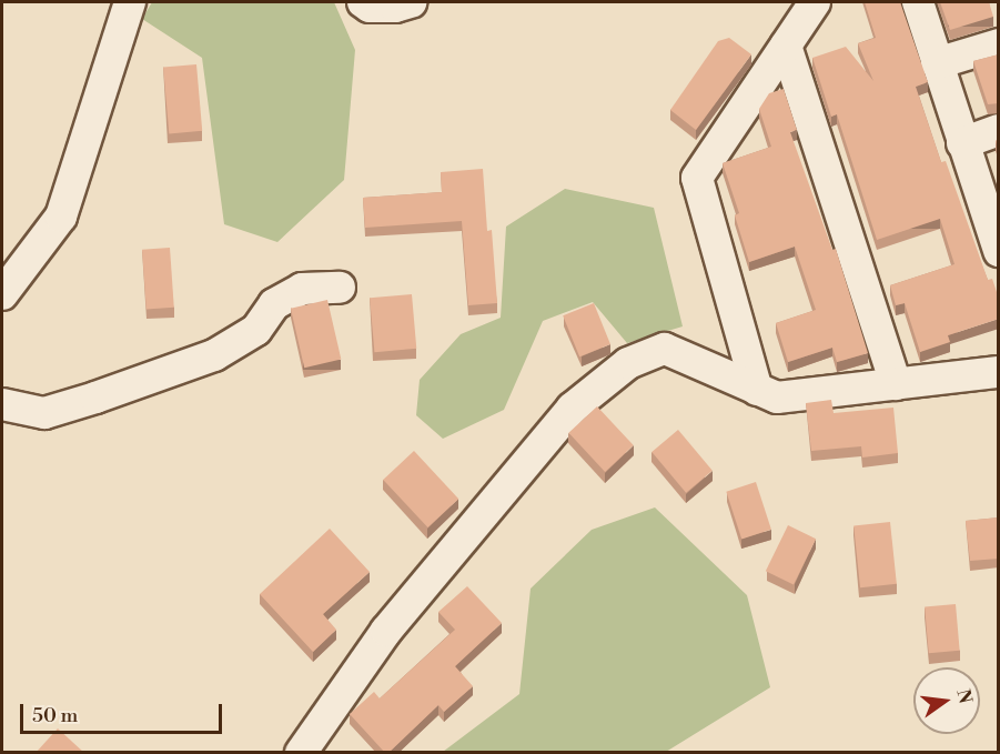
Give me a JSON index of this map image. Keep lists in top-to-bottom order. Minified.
{"scale_bar":"50 m","north":"right"}
